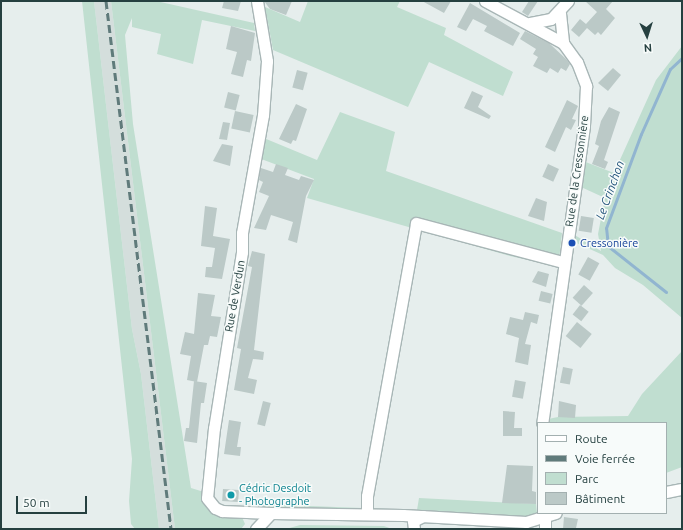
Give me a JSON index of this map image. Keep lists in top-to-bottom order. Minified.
{"streets":{"street":["Rue de la Cressonnière","Rue de Verdun"]},"water":["Le Crinchon"],"places":["Cressonière","Cédric Desdoit - Photographe"],"legend":["Route","Voie ferrée","Parc","Bâtiment"],"scale_bar":"50 m","north":"bottom"}
